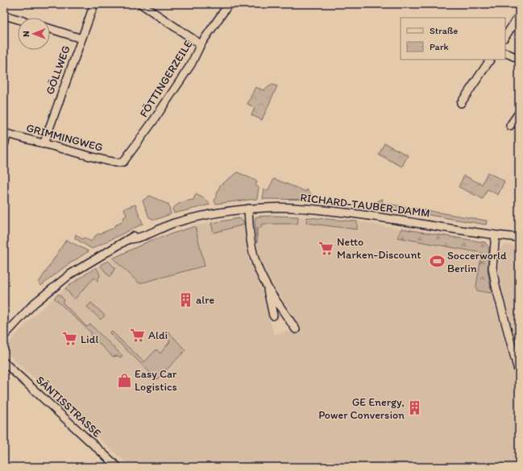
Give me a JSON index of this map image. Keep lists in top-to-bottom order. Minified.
{"streets":{"street":["GÖLLWEG","FÖTTINGERZEILE","GRIMMINGWEG","RICHARD-TAUBER-DAMM","SÄNTISSTRASSE"]},"crossings":[["GÖLLWEG","GRIMMINGWEG"],["FÖTTINGERZEILE","GRIMMINGWEG"]],"places":{"supermarket":["Netto Marken-Discount","Aldi","Lidl"],"sports":["Soccerworld Berlin"],"building":["alre","GE Energy, Power Conversion"],"shop":["Easy Car Logistics"]},"legend":["Straße","Park"],"north":"left"}
